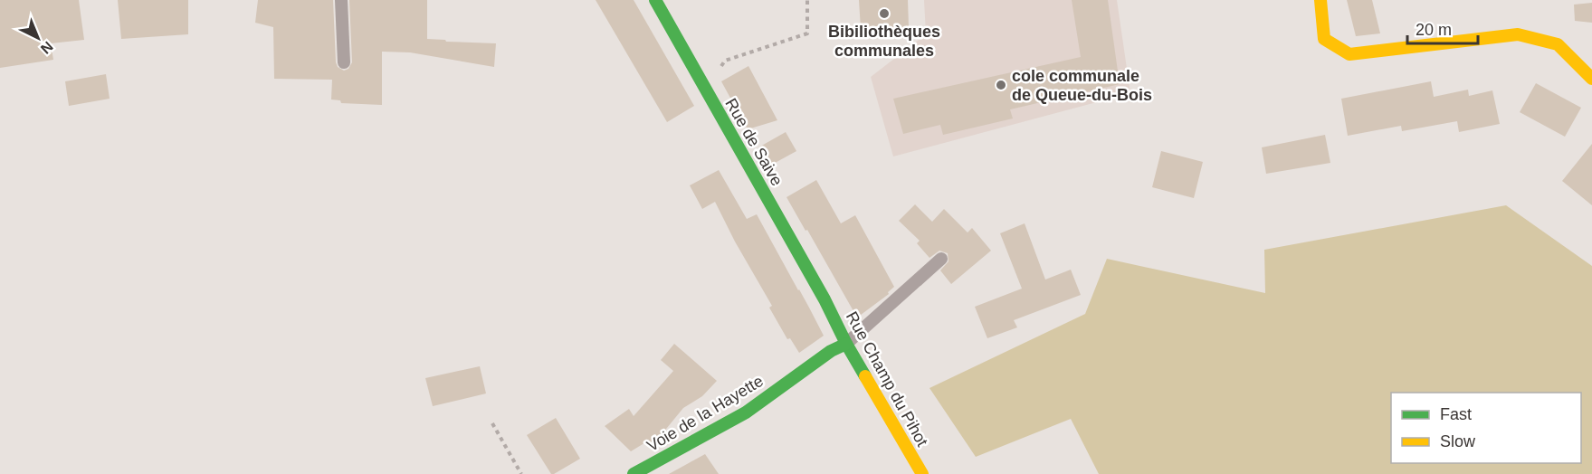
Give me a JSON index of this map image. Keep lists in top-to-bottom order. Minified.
{"streets":{"street":["Rue de Saive","Rue Champ du Pihot","Voie de la Hayette"]},"crossings":[["Rue de Saive","Rue Champ du Pihot"],["Rue Champ du Pihot","Voie de la Hayette"]],"places":["Bibiliothèques communales","cole communale de Queue-du-Bois"],"legend":["Fast","Slow"],"scale_bar":"20 m","north":"bottom right"}
